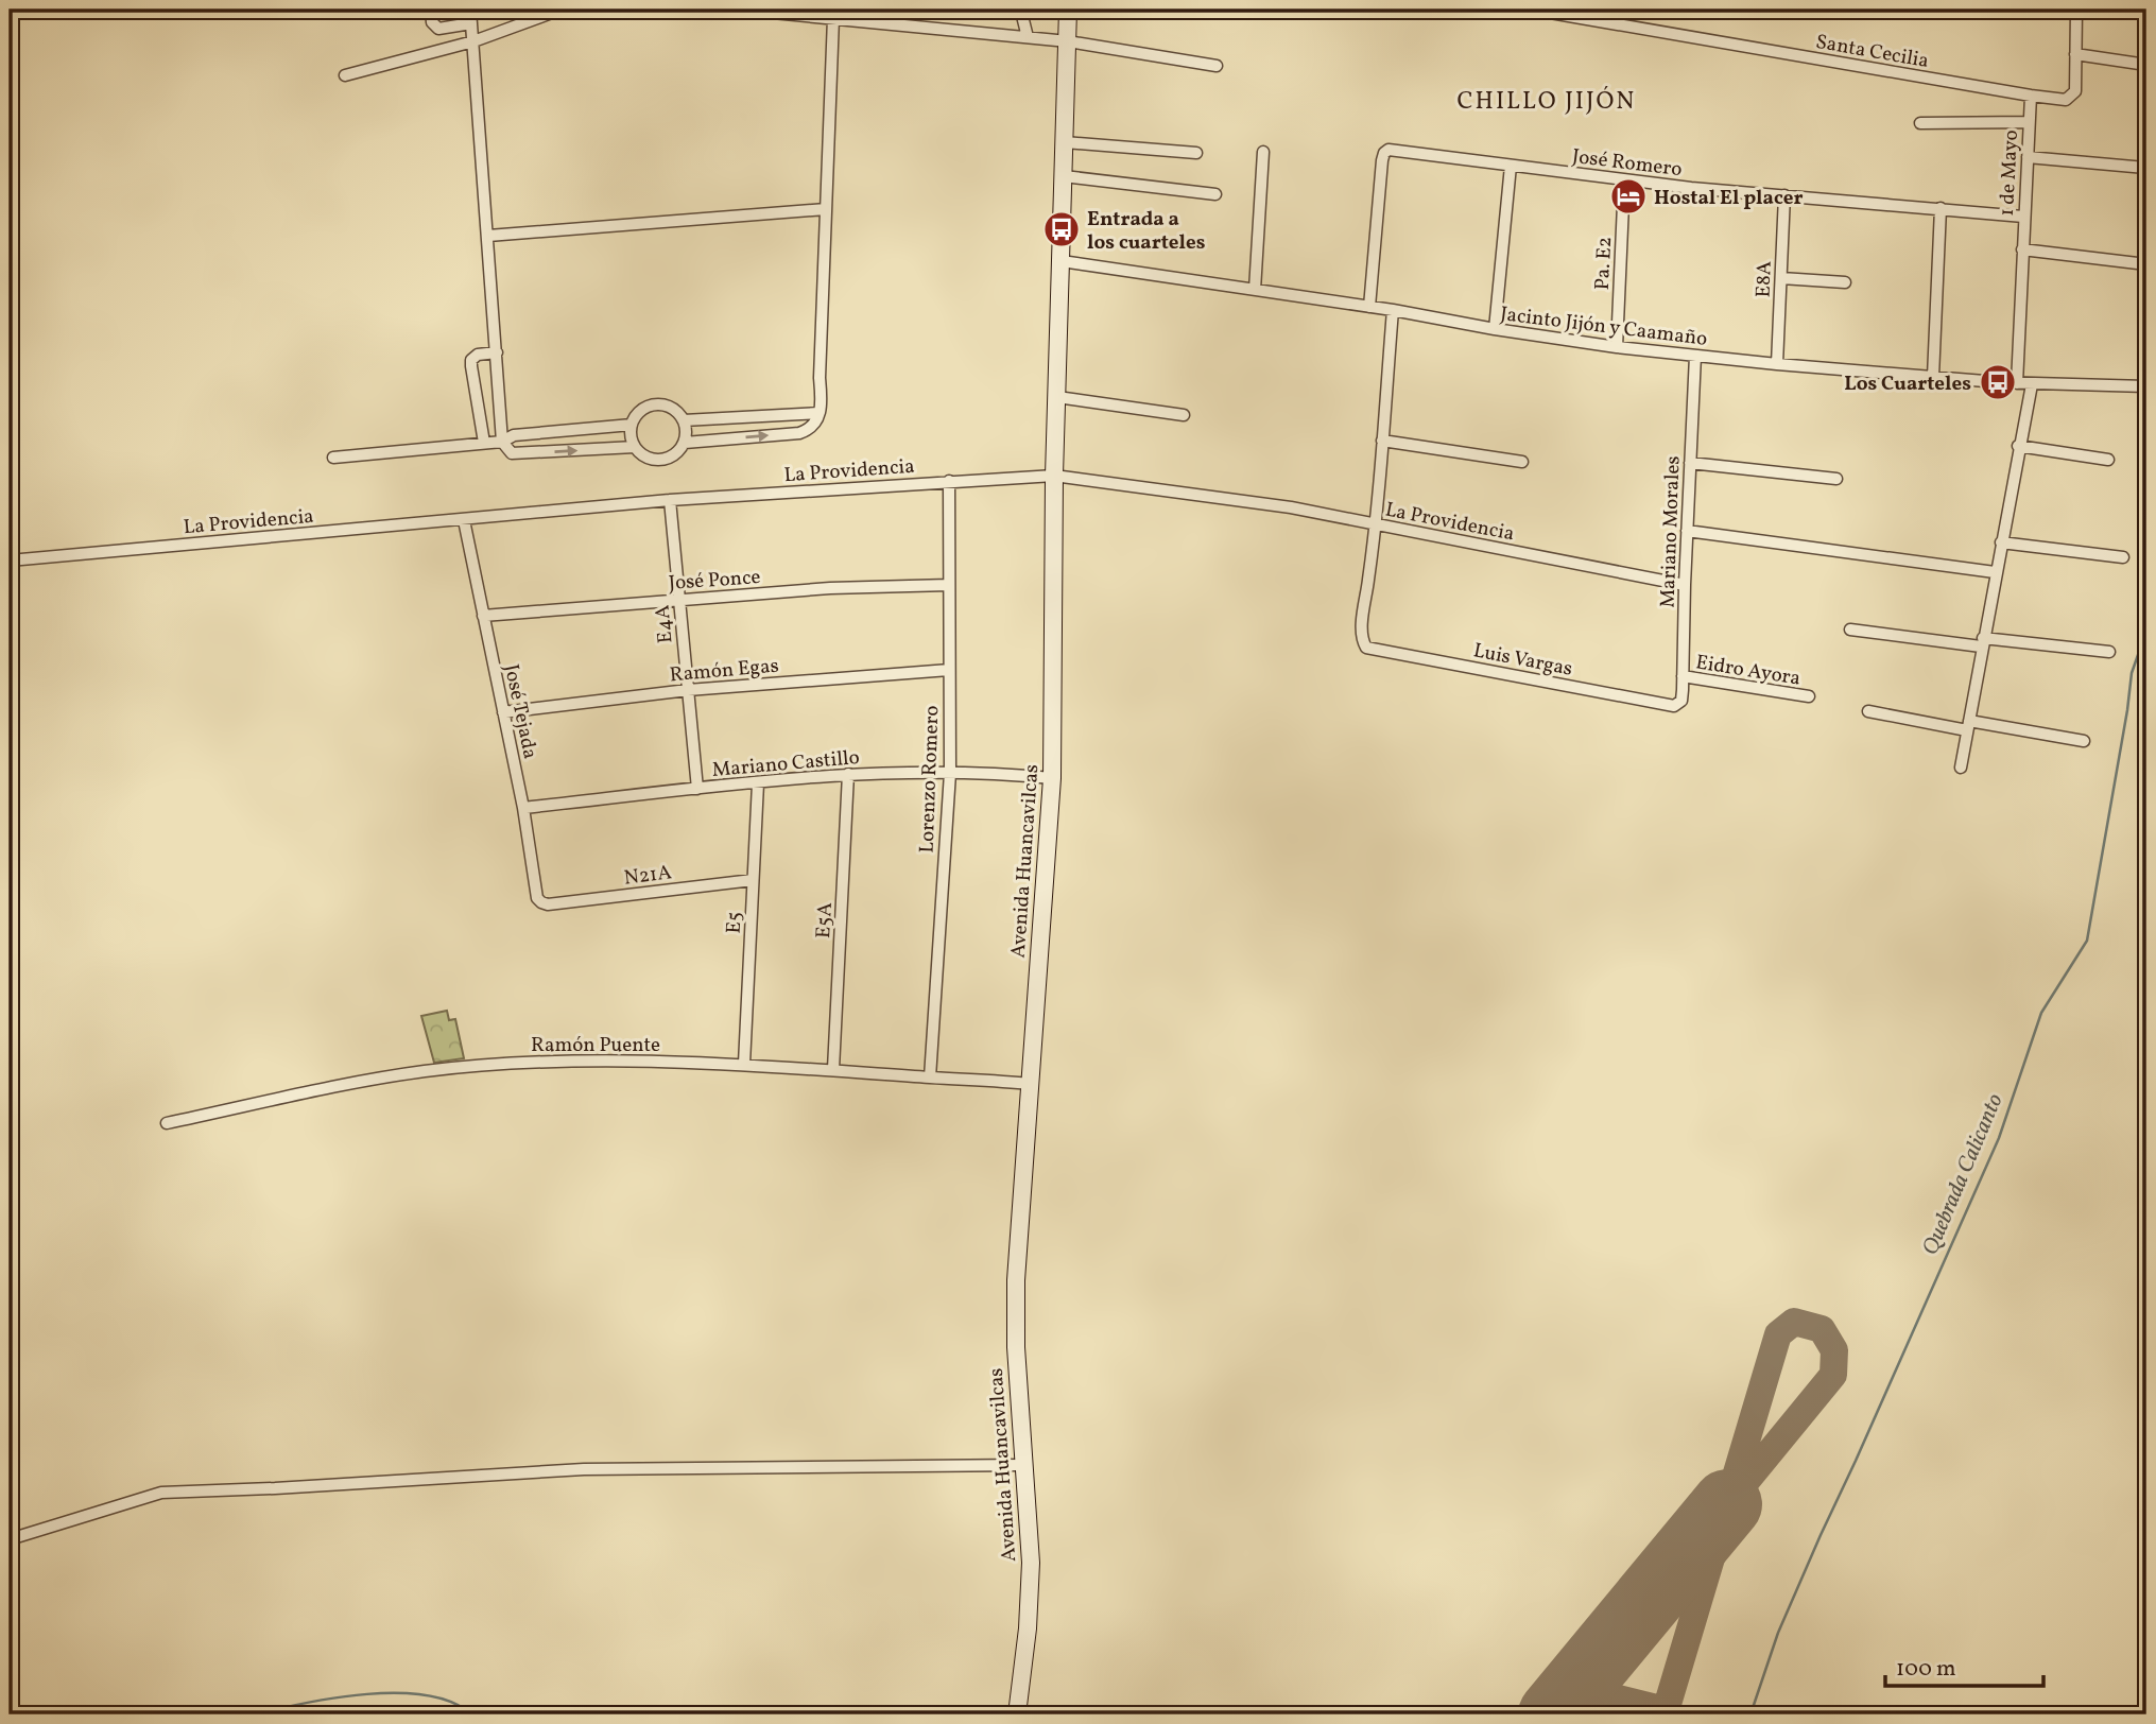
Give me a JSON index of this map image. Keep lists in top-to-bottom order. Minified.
{"streets":{"street":["Santa Cecilia","José Romero","1 de Mayo","Pa. E2","E8A","Jacinto Jijón y Caamaño","La Providencia","Mariano Morales","José Ponce","E4A","Luis Vargas","Ramón Egas","Eidro Ayora","José Tejada","Mariano Castillo","Lorenzo Romero","Avenida Huancavilcas","N21A","E5A","E5","Ramón Puente"]},"crossings":[["Santa Cecilia","1 de Mayo"],["José Romero","1 de Mayo"],["José Romero","Pa. E2"],["José Romero","E8A"],["José Romero","Jacinto Jijón y Caamaño"],["1 de Mayo","Jacinto Jijón y Caamaño"],["Pa. E2","Jacinto Jijón y Caamaño"],["E8A","Jacinto Jijón y Caamaño"],["Jacinto Jijón y Caamaño","Mariano Morales"],["Jacinto Jijón y Caamaño","Avenida Huancavilcas"],["La Providencia","Mariano Morales"],["La Providencia","E4A"],["La Providencia","Luis Vargas"],["La Providencia","José Tejada"],["La Providencia","Lorenzo Romero"],["La Providencia","Avenida Huancavilcas"],["Mariano Morales","Luis Vargas"],["Mariano Morales","Eidro Ayora"],["José Ponce","E4A"],["José Ponce","José Tejada"],["José Ponce","Lorenzo Romero"],["E4A","Ramón Egas"],["E4A","Mariano Castillo"],["Ramón Egas","José Tejada"],["Ramón Egas","Lorenzo Romero"],["José Tejada","Mariano Castillo"],["José Tejada","N21A"],["Mariano Castillo","Lorenzo Romero"],["Mariano Castillo","Avenida Huancavilcas"],["Mariano Castillo","E5A"],["Mariano Castillo","E5"],["Lorenzo Romero","Ramón Puente"],["Avenida Huancavilcas","Ramón Puente"],["N21A","E5"],["E5A","Ramón Puente"],["E5","Ramón Puente"]],"districts":["CHILLO JIJÓN"],"water":["Quebrada Calicanto"],"places":{"hotel":["Hostal El placer"],"bus stop":["Entrada a los cuarteles","Los Cuarteles"]},"scale_bar":"100 m"}
